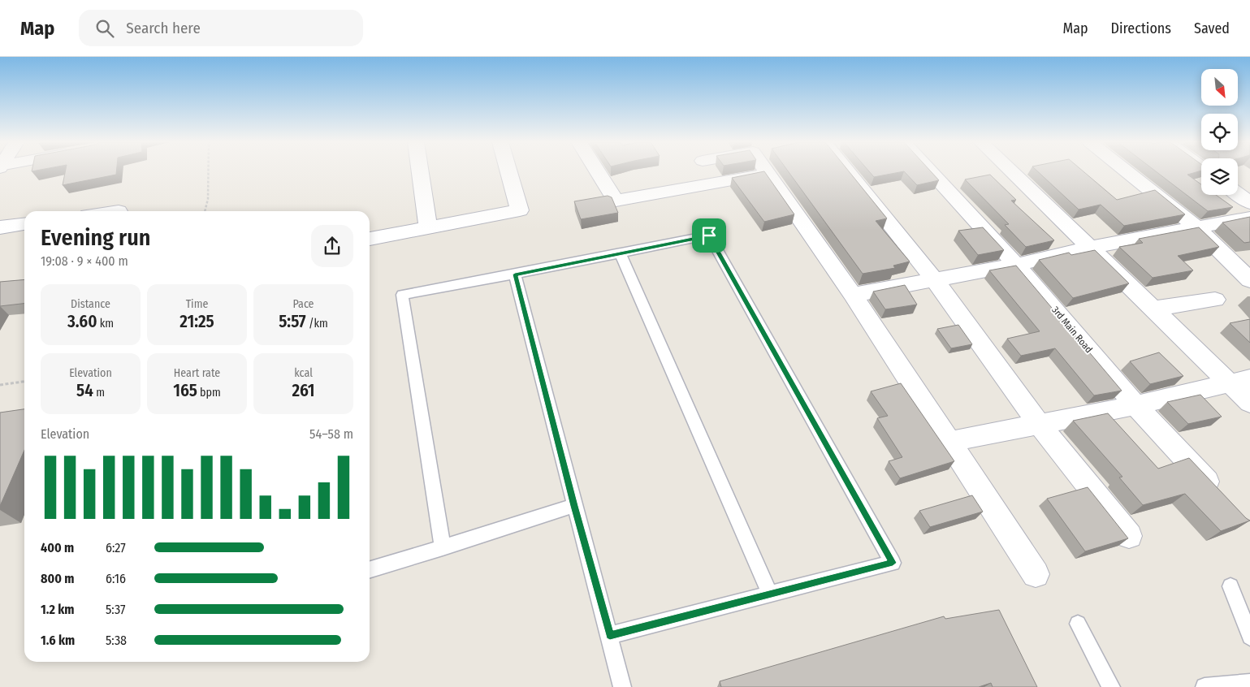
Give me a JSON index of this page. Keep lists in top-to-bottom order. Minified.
{"streets":{"street":["3rd Main Road"]},"north":"bottom right","page":{"header":"Map","search":"Search here","nav":["Map","Directions","Saved"],"heading":["Evening run","19:08 · 9 × 400 m"],"stats":[["Distance","3.60 km"],["Time","21:25"],["Pace","5:57 /km"],["Elevation","54 m"],["Heart rate","165 bpm"],["kcal","261"]],"chart":["Elevation","54–58 m"],"list":[{"name":"400 m","note":"6:27"},{"name":"800 m","note":"6:16"},{"name":"1.2 km","note":"5:37"},{"name":"1.6 km","note":"5:38"}]}}
